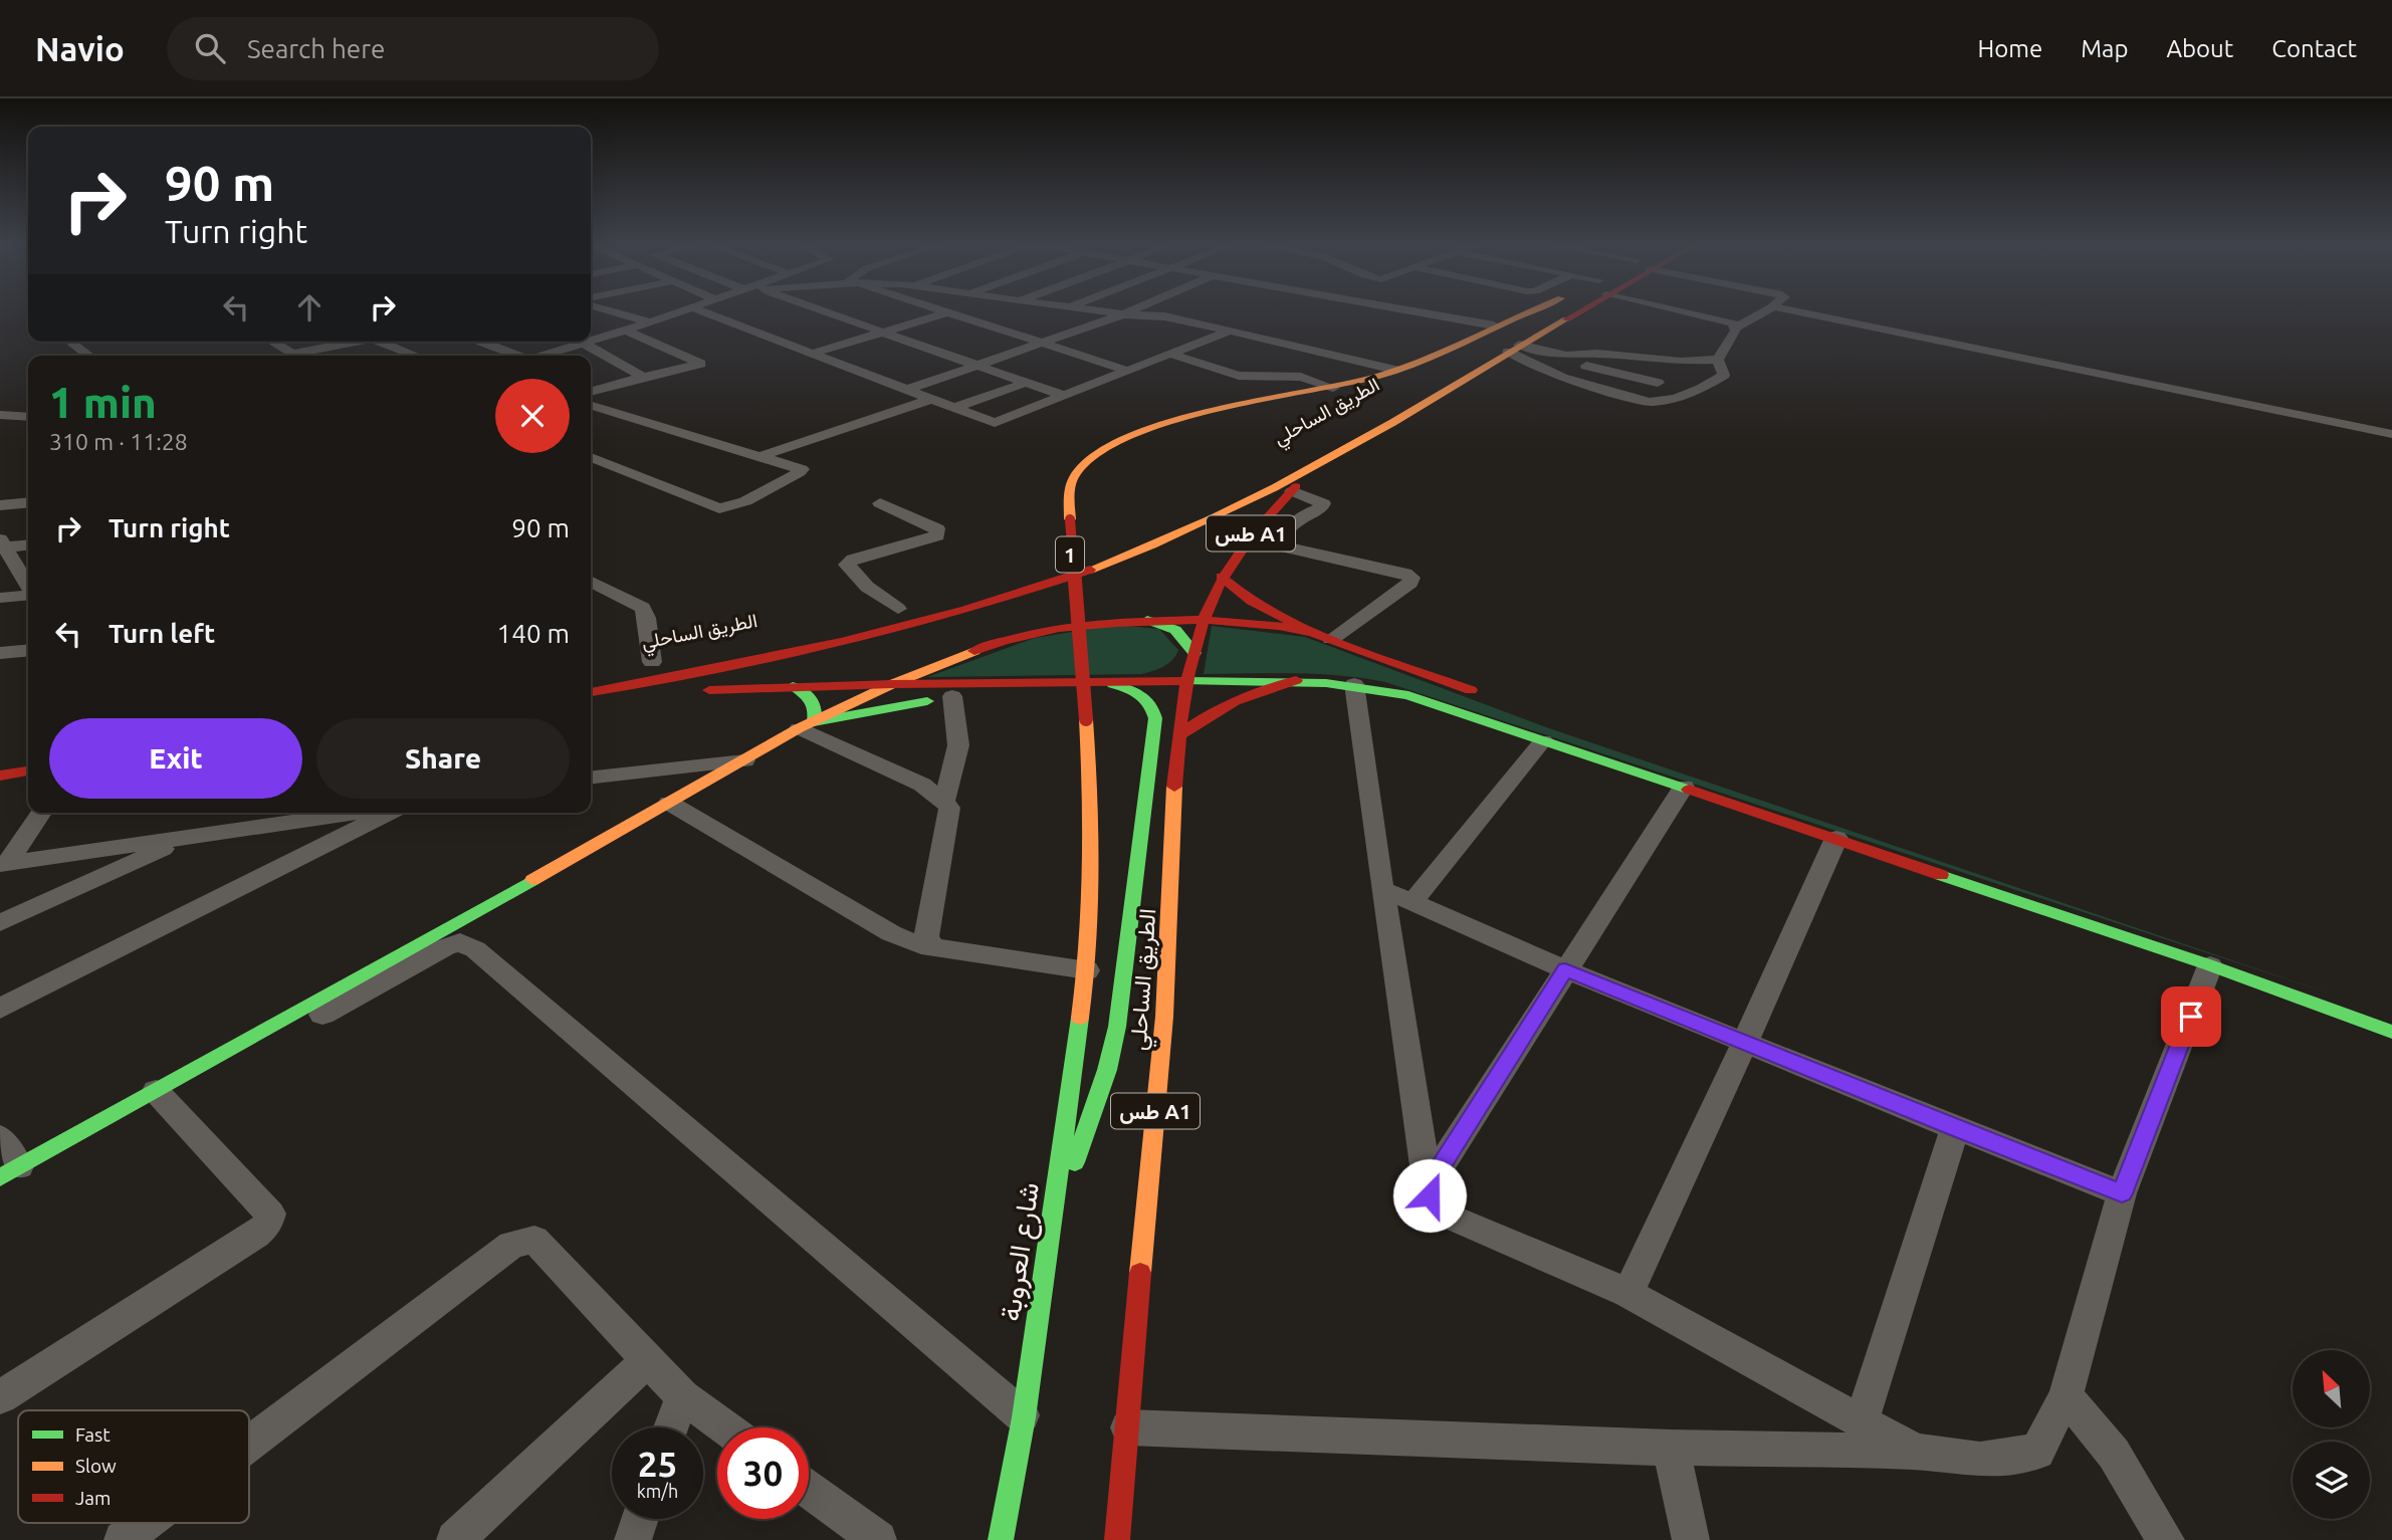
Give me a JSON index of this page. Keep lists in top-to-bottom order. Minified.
{"streets":{"main road":["الطريق الساحلي","طس A1","1","شارع العروبة"]},"legend":["Fast","Slow","Jam"],"north":"top left","page":{"header":"Navio","search":"Search here","nav":["Home","Map","About","Contact"],"turn":["90 m","Turn right"],"heading":["1 min","310 m · 11:28"],"list":[{"name":"Turn right","value":"90 m"},{"name":"Turn left","value":"140 m"}],"buttons":["Exit","Share"],"speed":"25 km/h","limit":"30"}}
